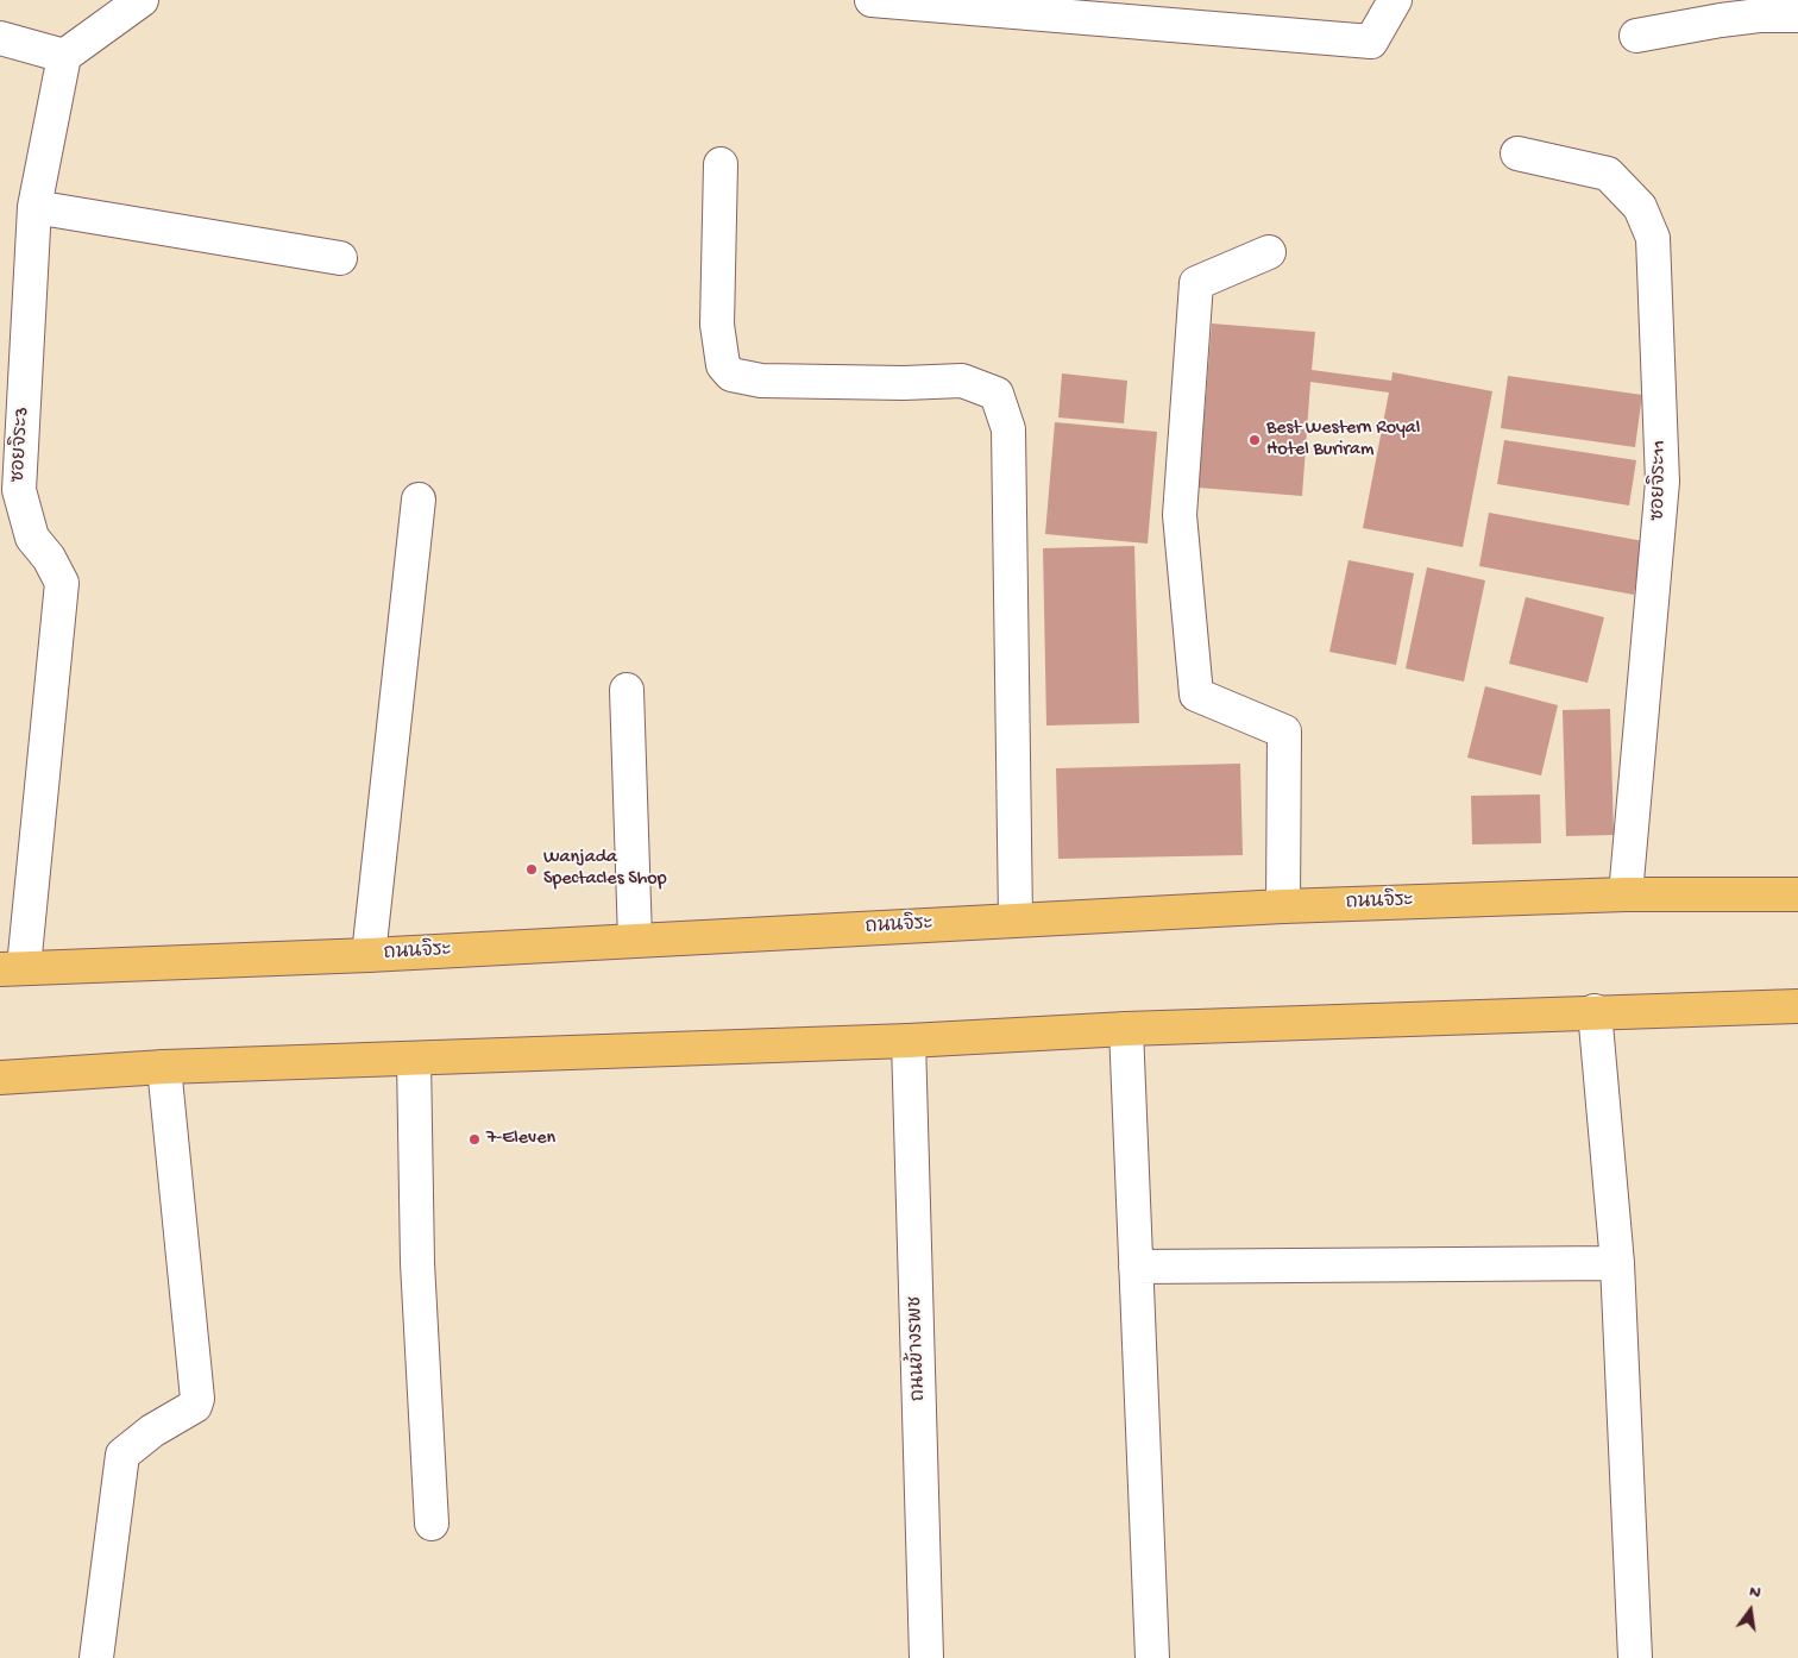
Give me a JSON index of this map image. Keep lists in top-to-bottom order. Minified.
{"streets":{"main road":["ถนนจิระ"],"street":["ซอยจิระ3","ซอยจิระ11","ถนนข้างรพช"]},"crossings":[["ซอยจิระ3","ถนนจิระ"],["ซอยจิระ11","ถนนจิระ"]],"places":["Best Western Royal Hotel Buriram","Wanjada Spectacles Shop","7-Eleven"],"north":"top"}
